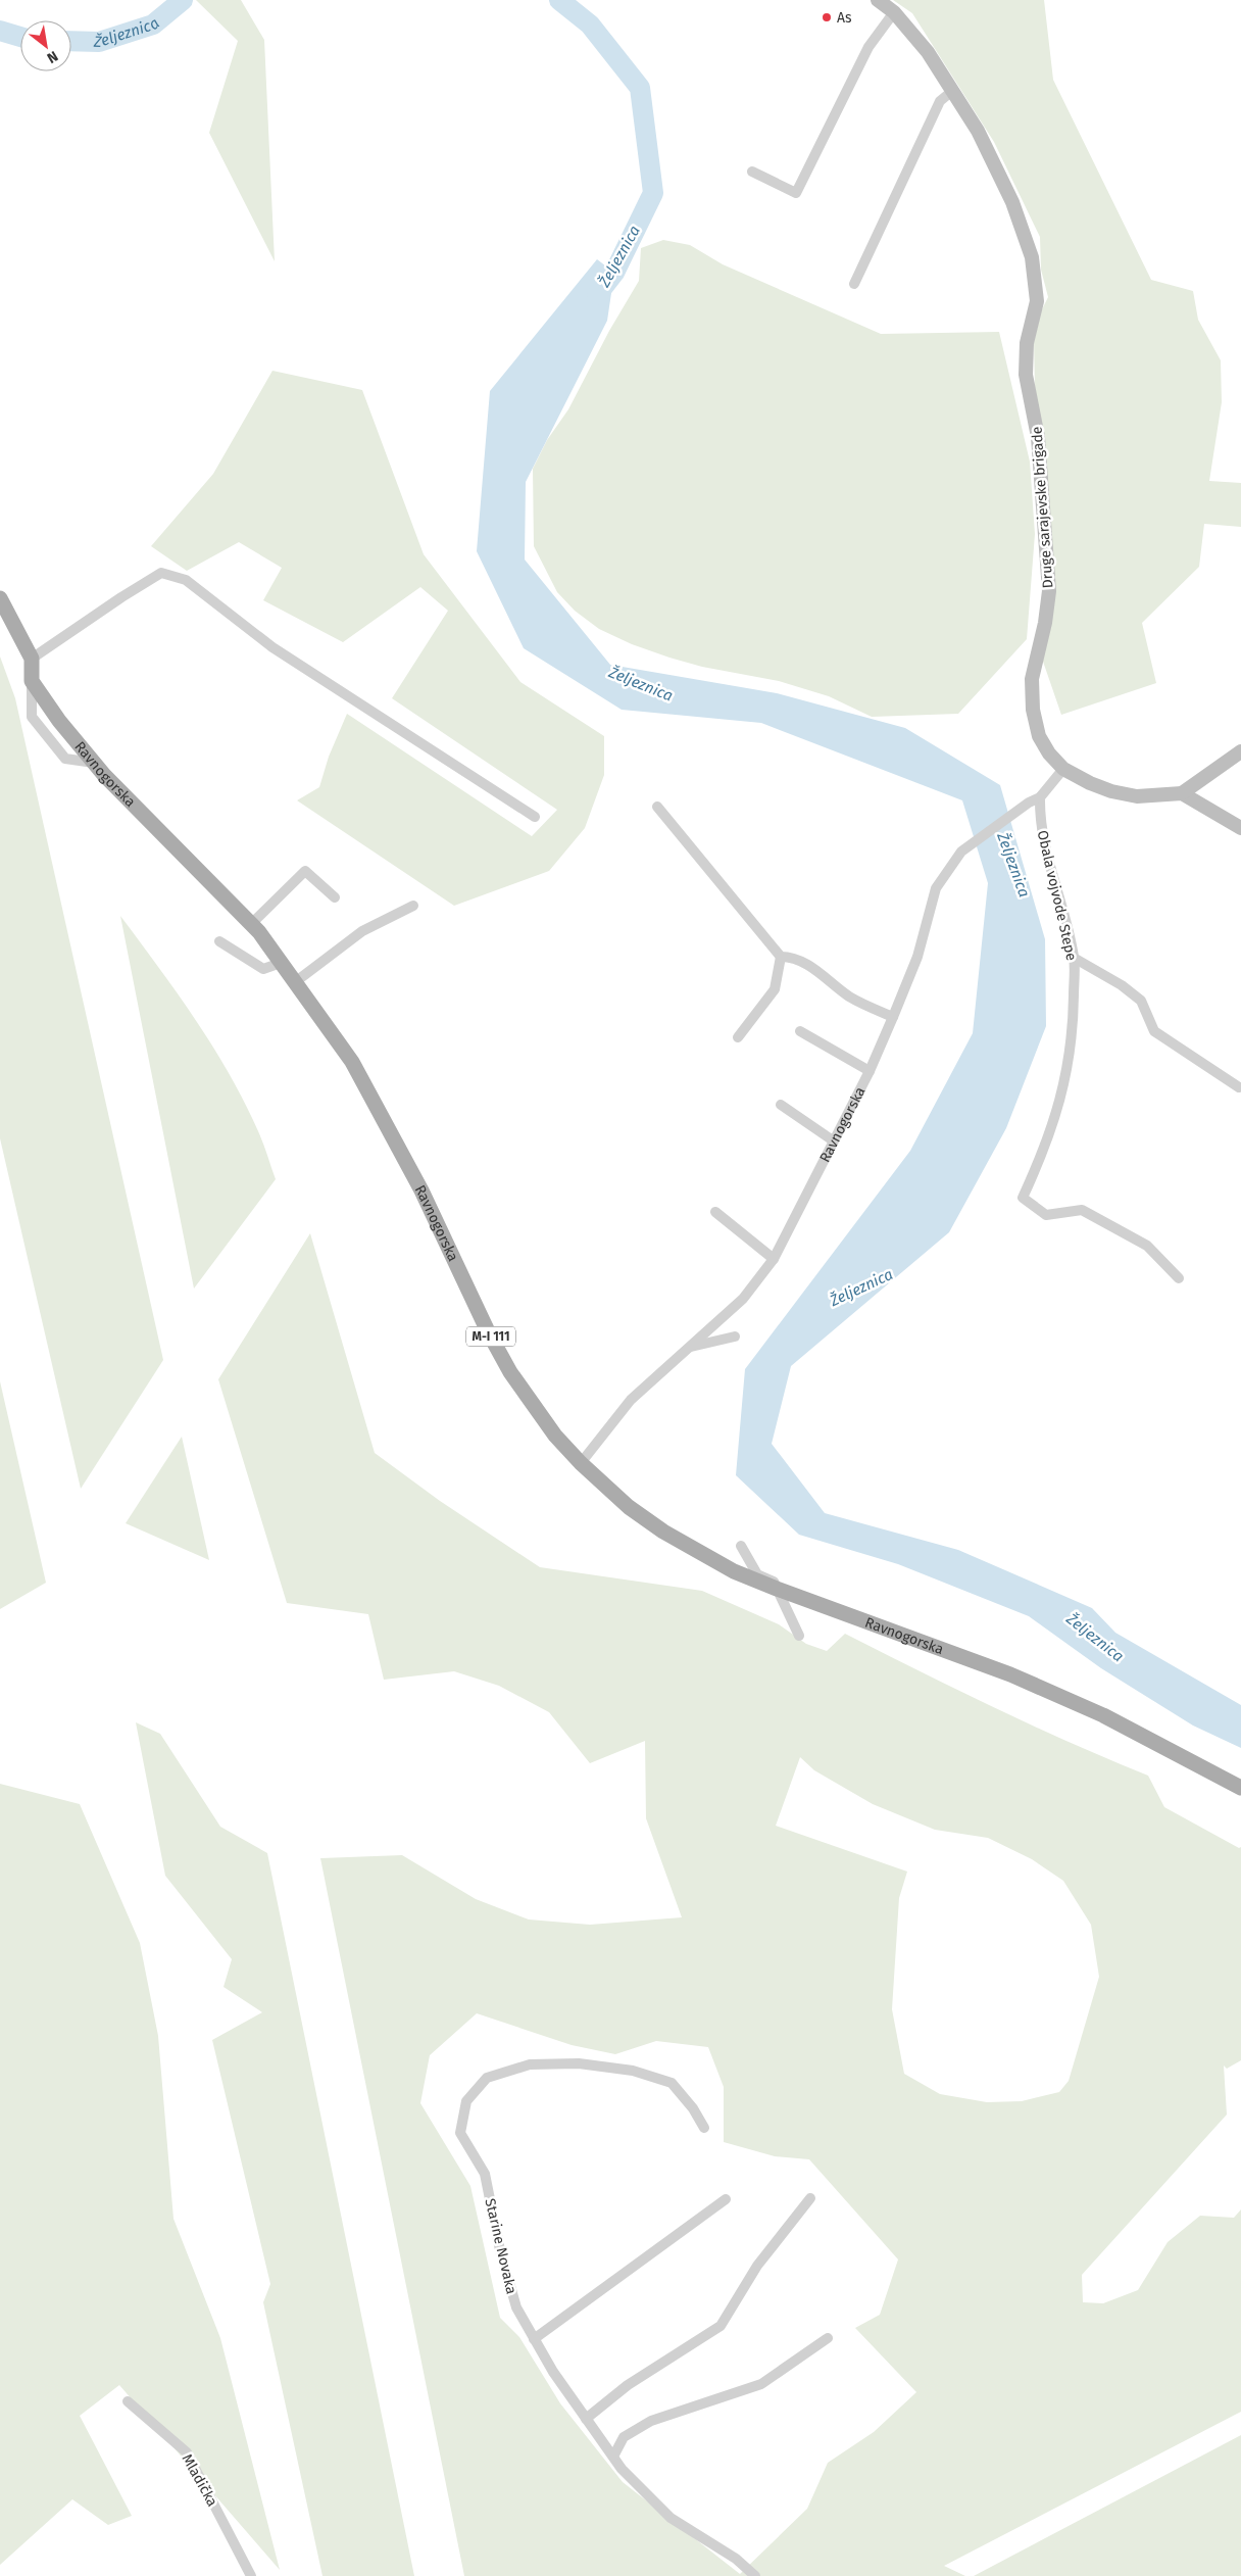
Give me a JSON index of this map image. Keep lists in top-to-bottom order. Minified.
{"streets":{"main road":["Ravnogorska","M-I 111"],"street":["Druge sarajevske brigade","Obala vojvode Stepe","Starine Novaka","Mladička"]},"crossings":[["Druge sarajevske brigade","Ravnogorska"],["Ravnogorska","Obala vojvode Stepe"]],"water":["Željeznica"],"places":["As"],"north":"bottom right"}
